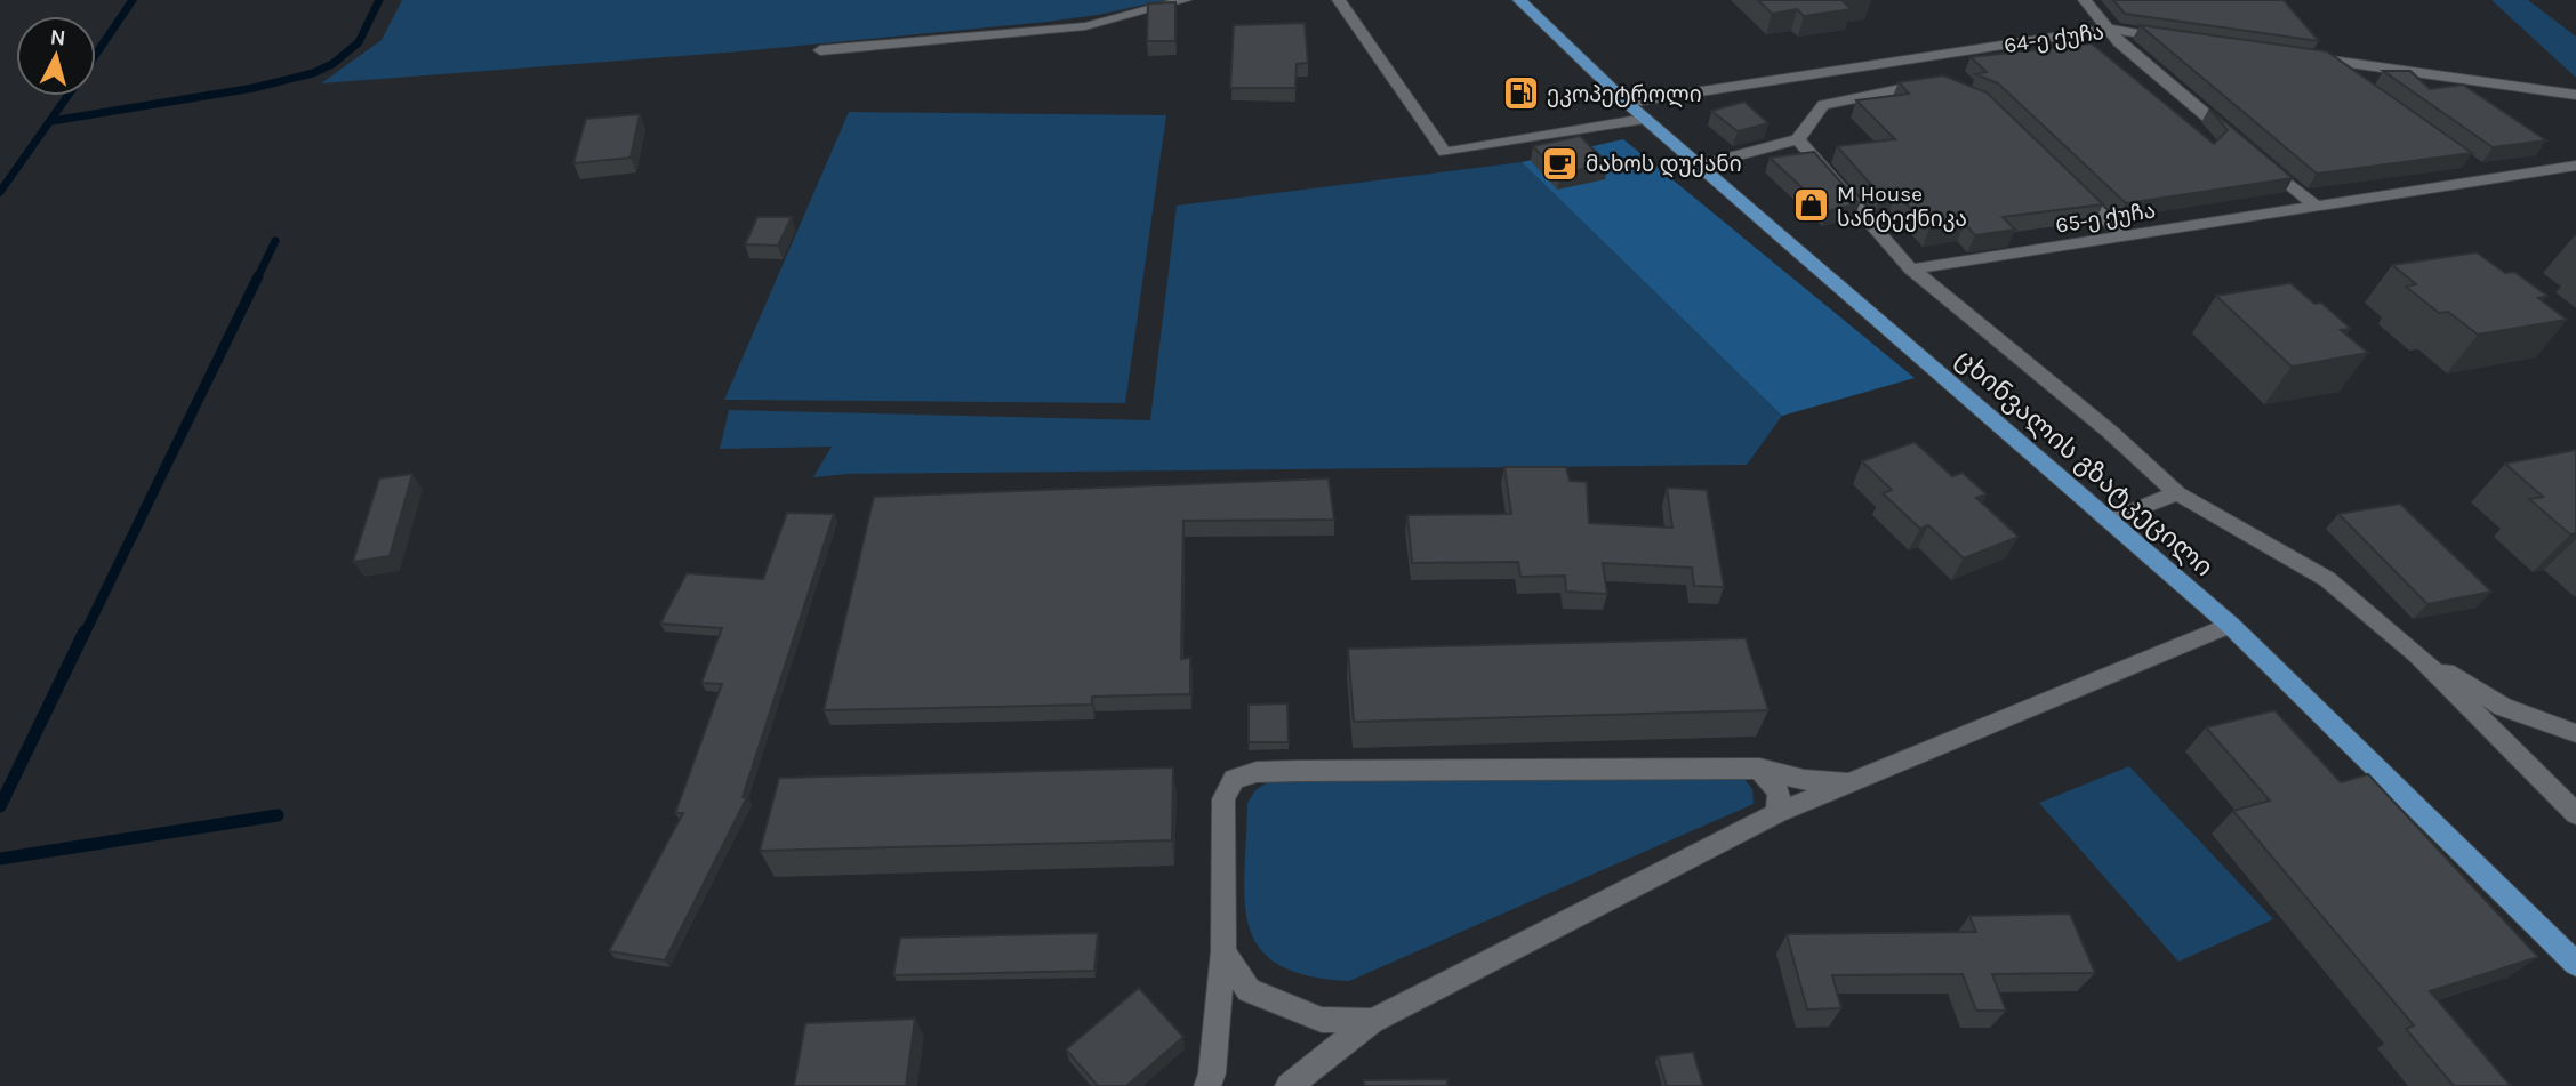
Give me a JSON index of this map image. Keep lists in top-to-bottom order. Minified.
{"streets":{"main road":["ცხინვალის გზატკეცილი"],"street":["64-ე ქუჩა","65-ე ქუჩა"]},"crossings":[["64-ე ქუჩა","ცხინვალის გზატკეცილი"]],"places":{"fuel station":["ეკოპეტროლი"],"cafe":["მახოს დუქანი"],"shop":["M House სანტექნიკა"]},"north":"top"}
